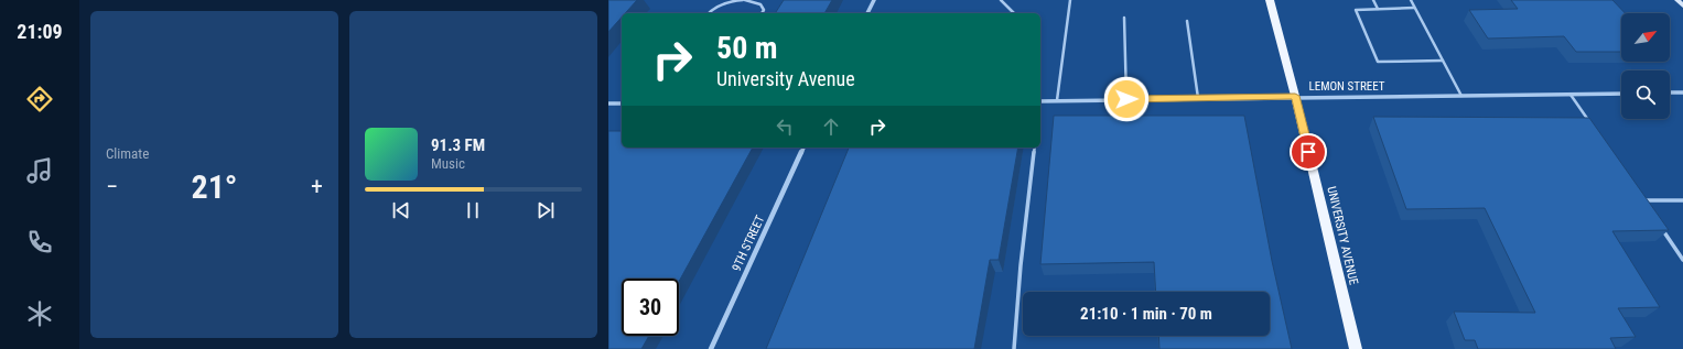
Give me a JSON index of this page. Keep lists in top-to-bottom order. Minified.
{"streets":{"main road":["UNIVERSITY AVENUE"],"street":["LEMON STREET","9TH STREET"]},"crossings":[["LEMON STREET","UNIVERSITY AVENUE"]],"north":"top right","page":{"tabs":"21:09","tile":"Climate","turn":["50 m","University Avenue"],"song":["91.3 FM","Music"],"heat":["−","21°","+"],"limit":"30","trip":"21:10 · 1 min · 70 m"}}
